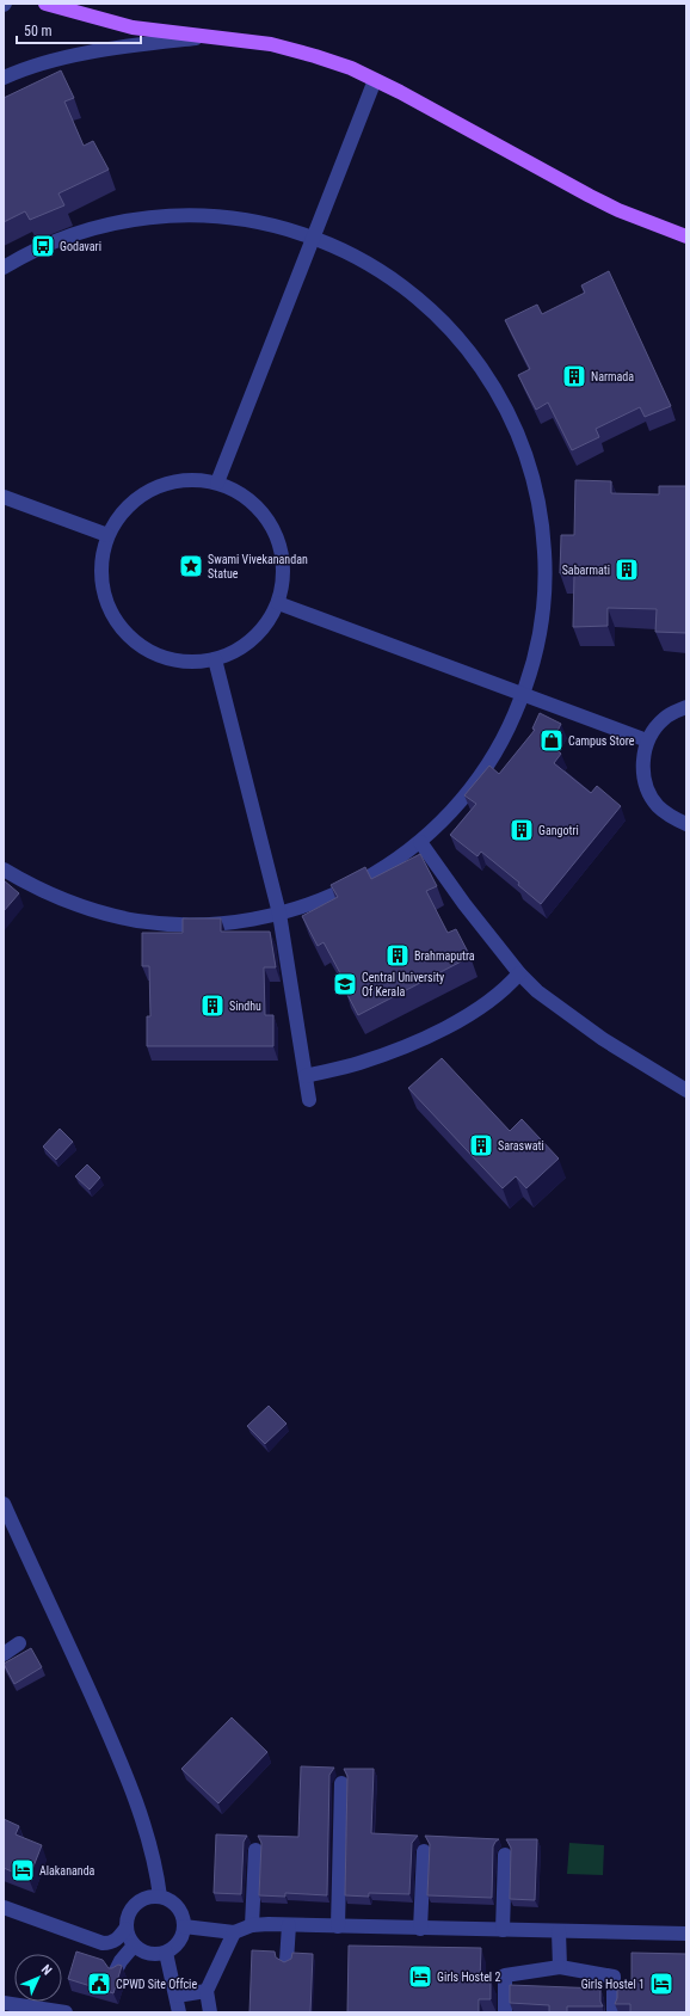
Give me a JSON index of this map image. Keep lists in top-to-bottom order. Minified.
{"places":{"bus stop":["Godavari"],"building":["Narmada","Sabarmati","Gangotri","Brahmaputra","Sindhu","Saraswati"],"place":["Swami Vivekanandan Statue"],"shop":["Campus Store"],"school or university":["Central University Of Kerala"],"hotel":["Alakananda","Girls Hostel 2","Girls Hostel 1"],"public building":["CPWD Site Offcie"]},"scale_bar":"50 m","north":"top right"}
